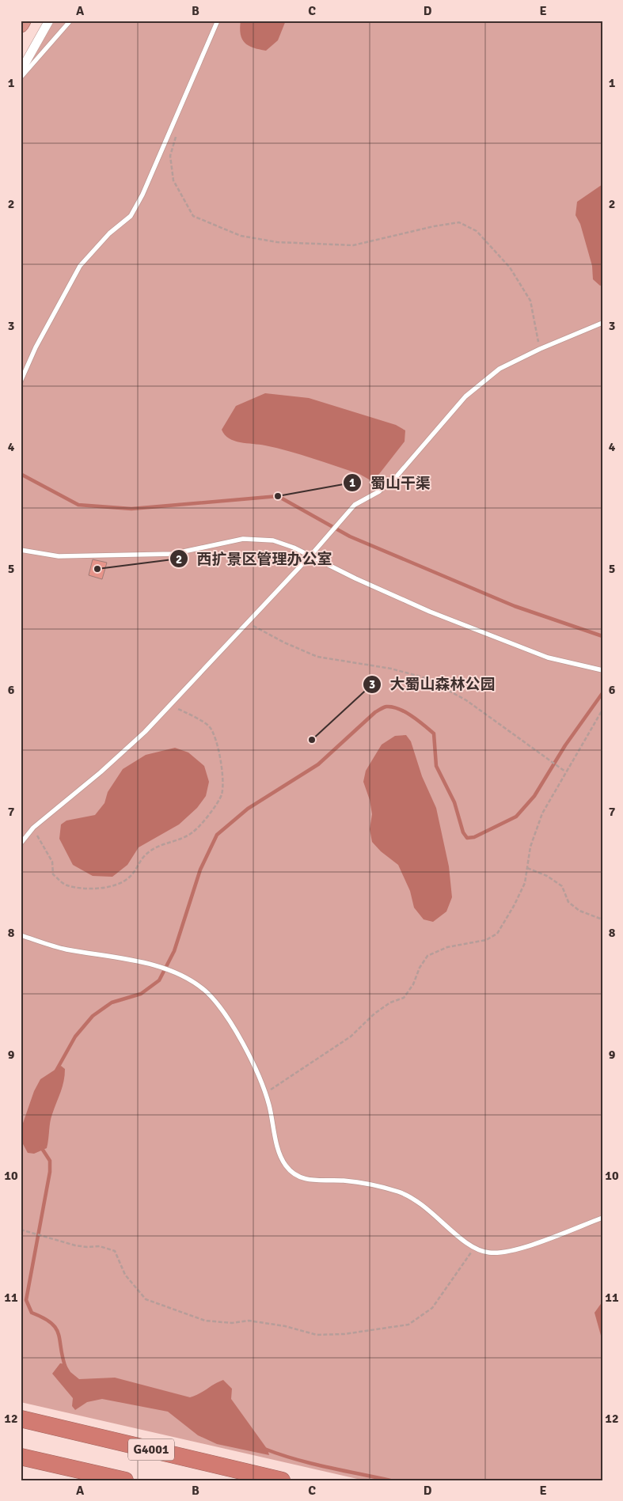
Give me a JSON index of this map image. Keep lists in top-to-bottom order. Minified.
{"streets":{"highway":["G4001"]},"places":["蜀山干渠","西扩景区管理办公室","大蜀山森林公园"],"grid":{"columns":["A","B","C","D","E"],"rows":["1","2","3","4","5","6","7","8","9","10","11","12"]}}
